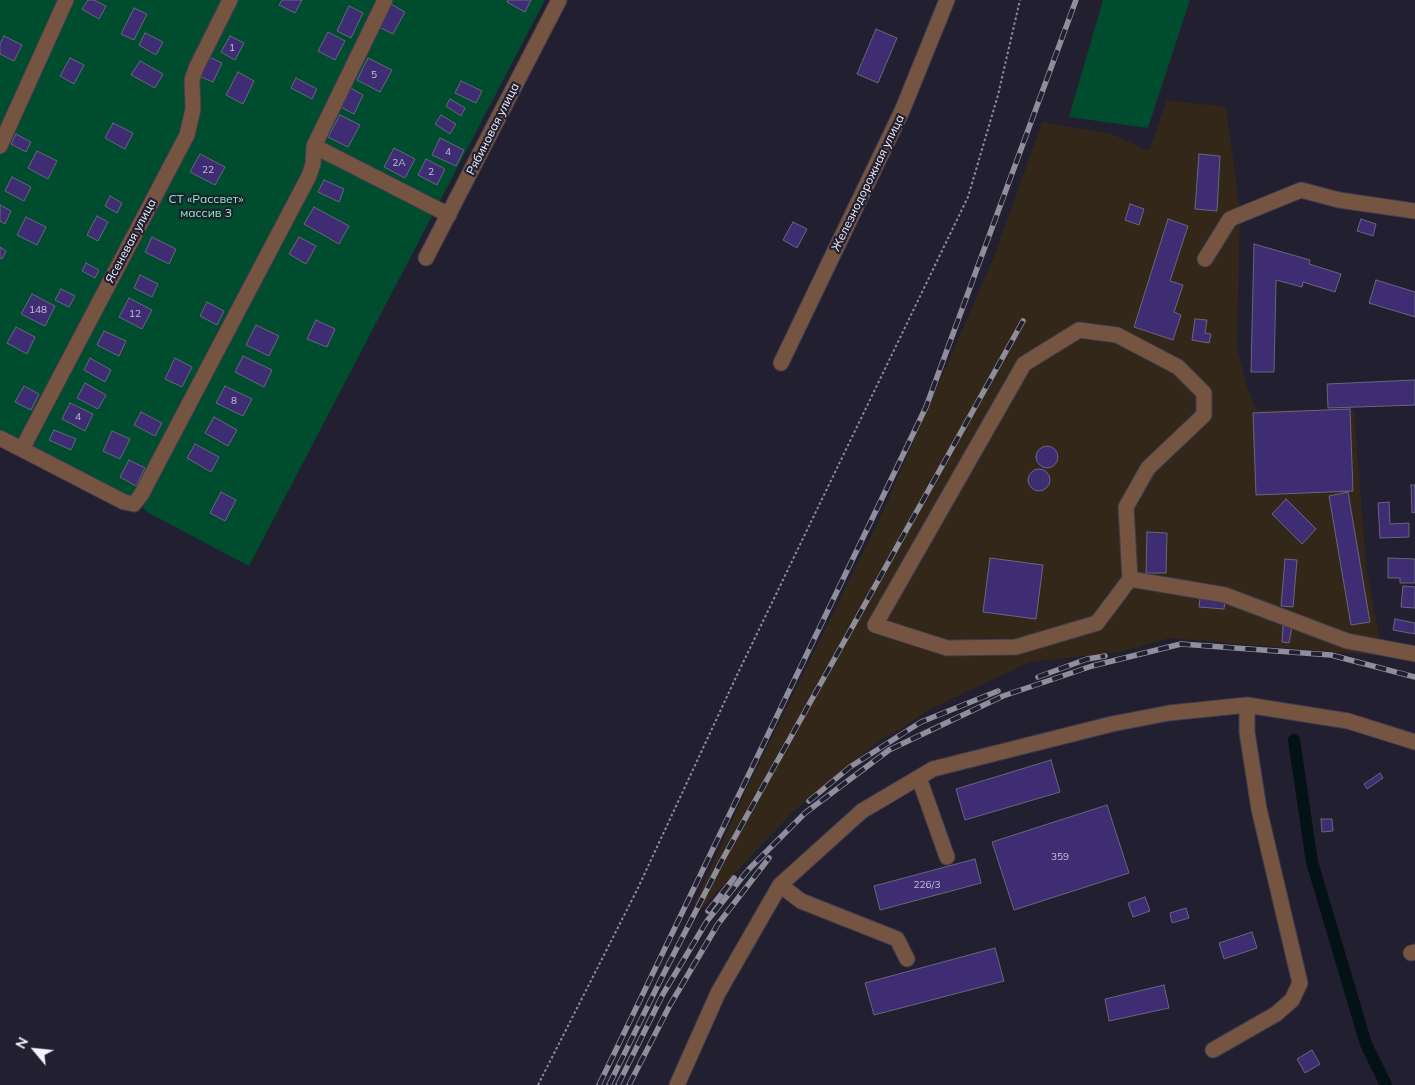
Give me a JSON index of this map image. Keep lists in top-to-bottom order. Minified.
{"streets":{"street":["Рябиновая улица","Железнодорожная улица","Ясеневая улица"]},"parks":["СТ «Рассвет» массив 3"],"house_numbers":["1","5","4","2А","22","2","148","12","8","4","359","226/3"],"north":"top left"}
